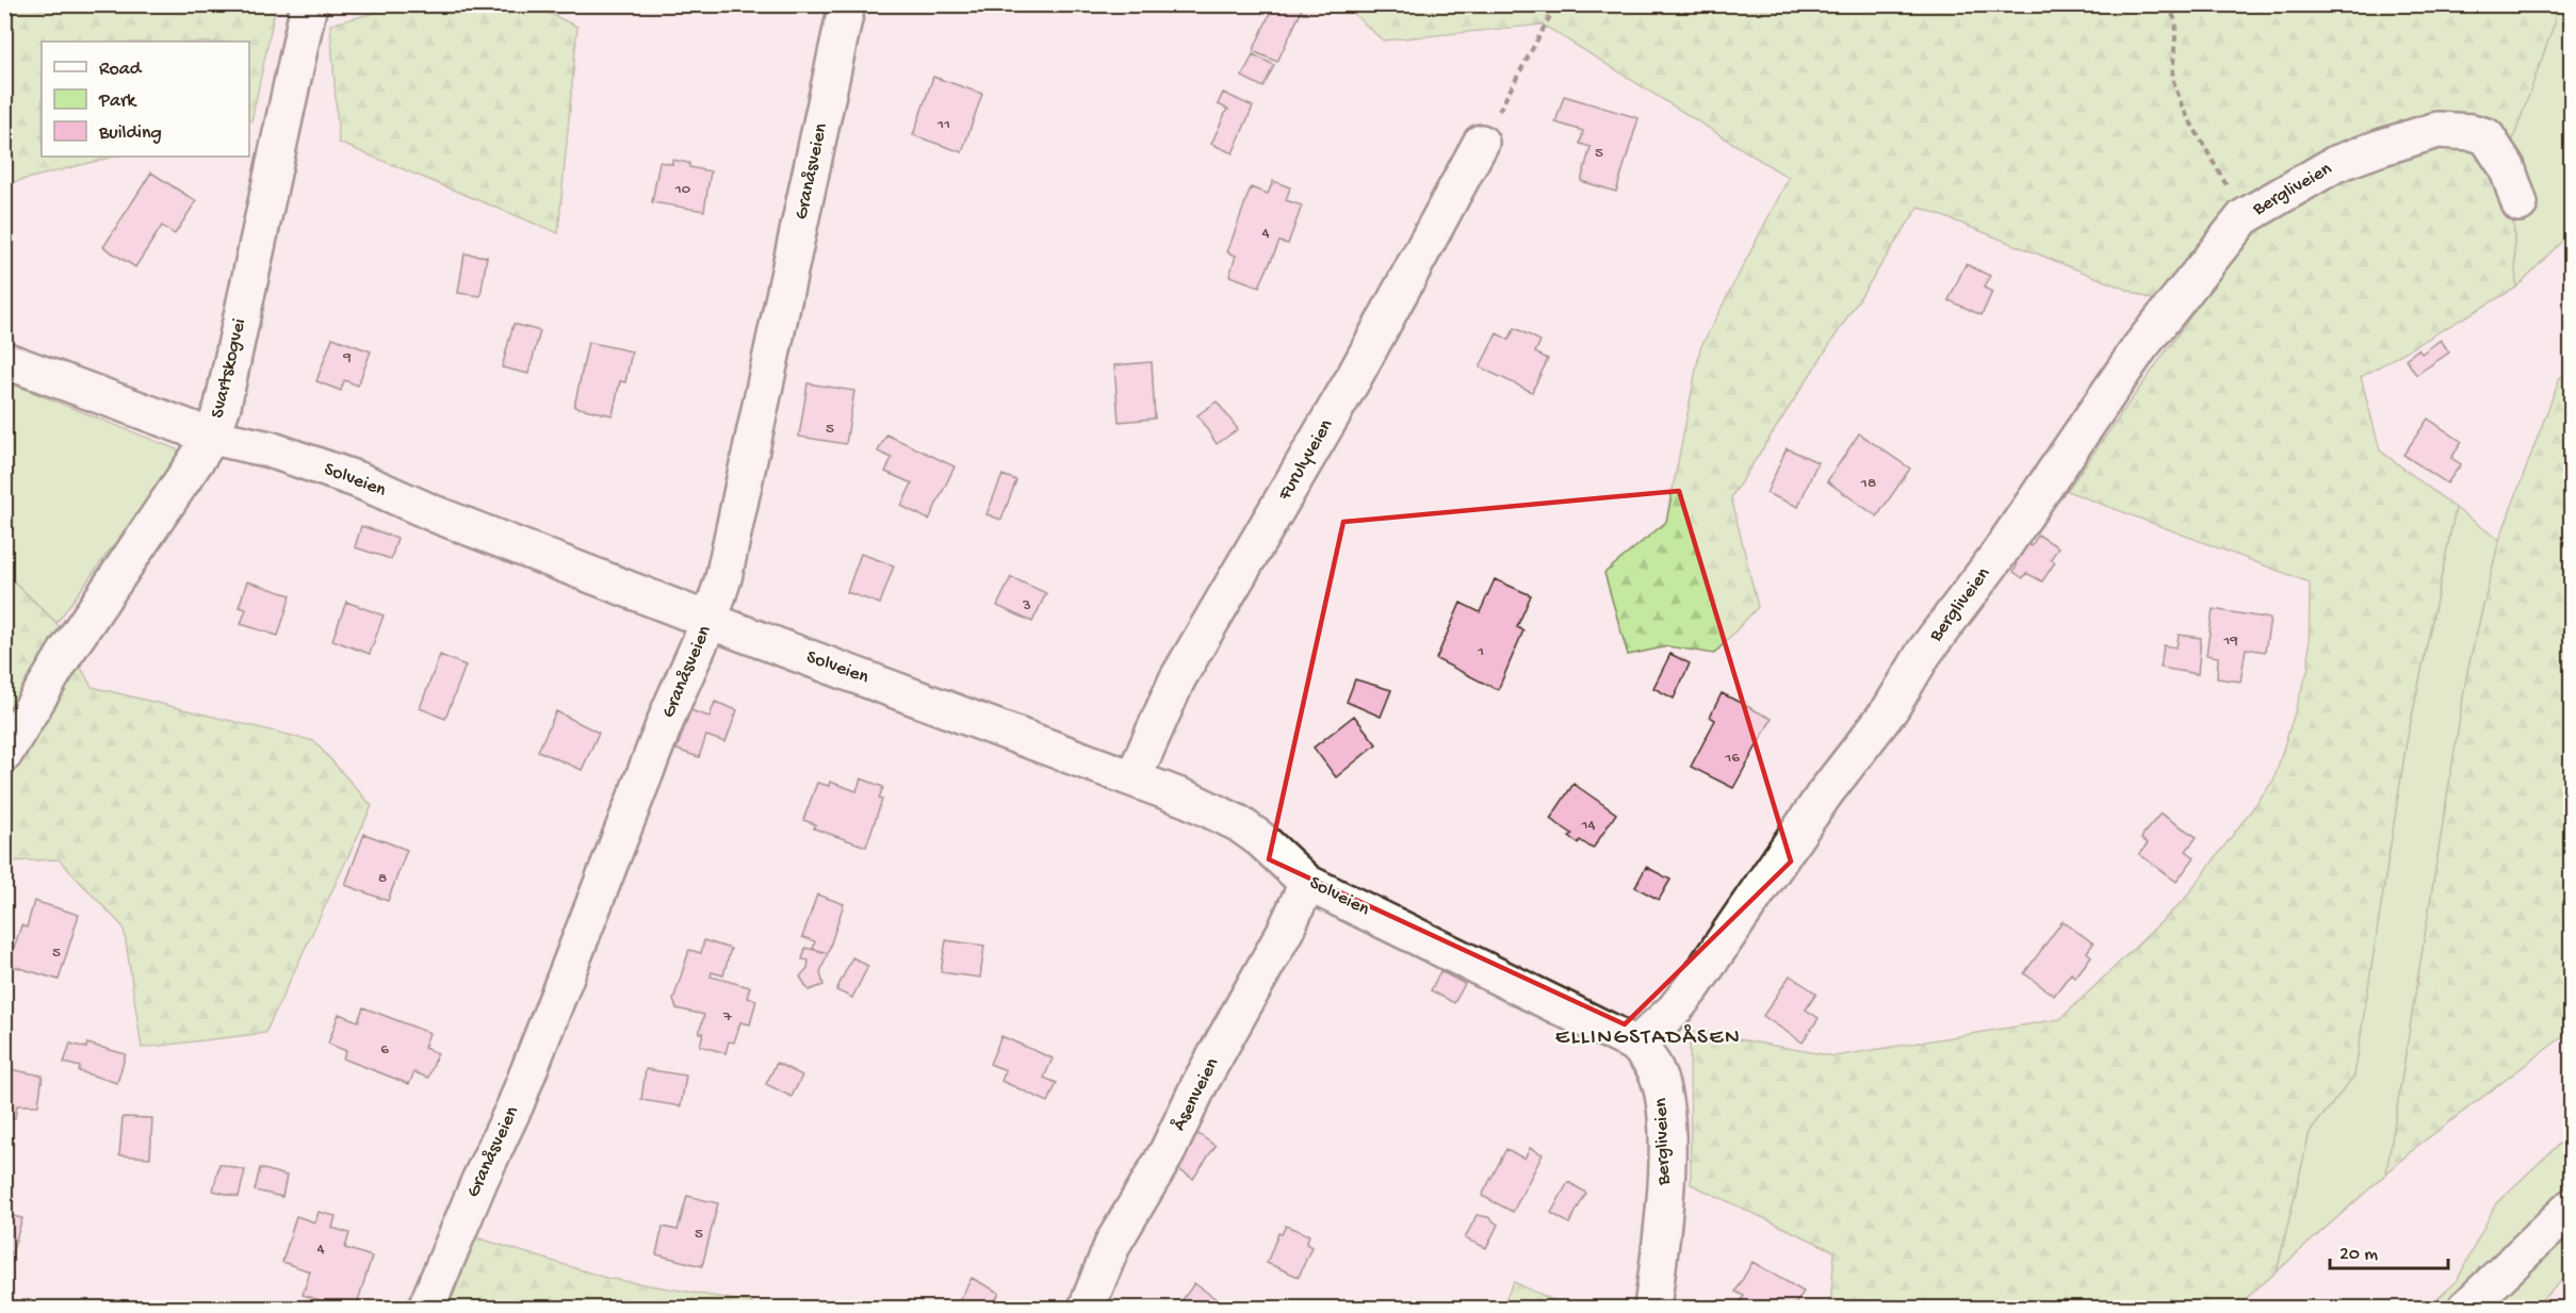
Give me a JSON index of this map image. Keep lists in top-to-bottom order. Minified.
{"streets":{"street":["Granåsveien","Bergliveien","Svartskogvei","Furulyveien","Solveien","Åsenveien"]},"crossings":[["Granåsveien","Solveien"],["Bergliveien","Solveien"],["Svartskogvei","Solveien"],["Furulyveien","Solveien"],["Solveien","Åsenveien"]],"districts":["ELLINGSTADÅSEN"],"house_numbers":["11","5","10","4","9","5","18","3","19","1","16","14","8","5","7","6","5","4"],"legend":["Road","Park","Building"],"scale_bar":"20 m"}
